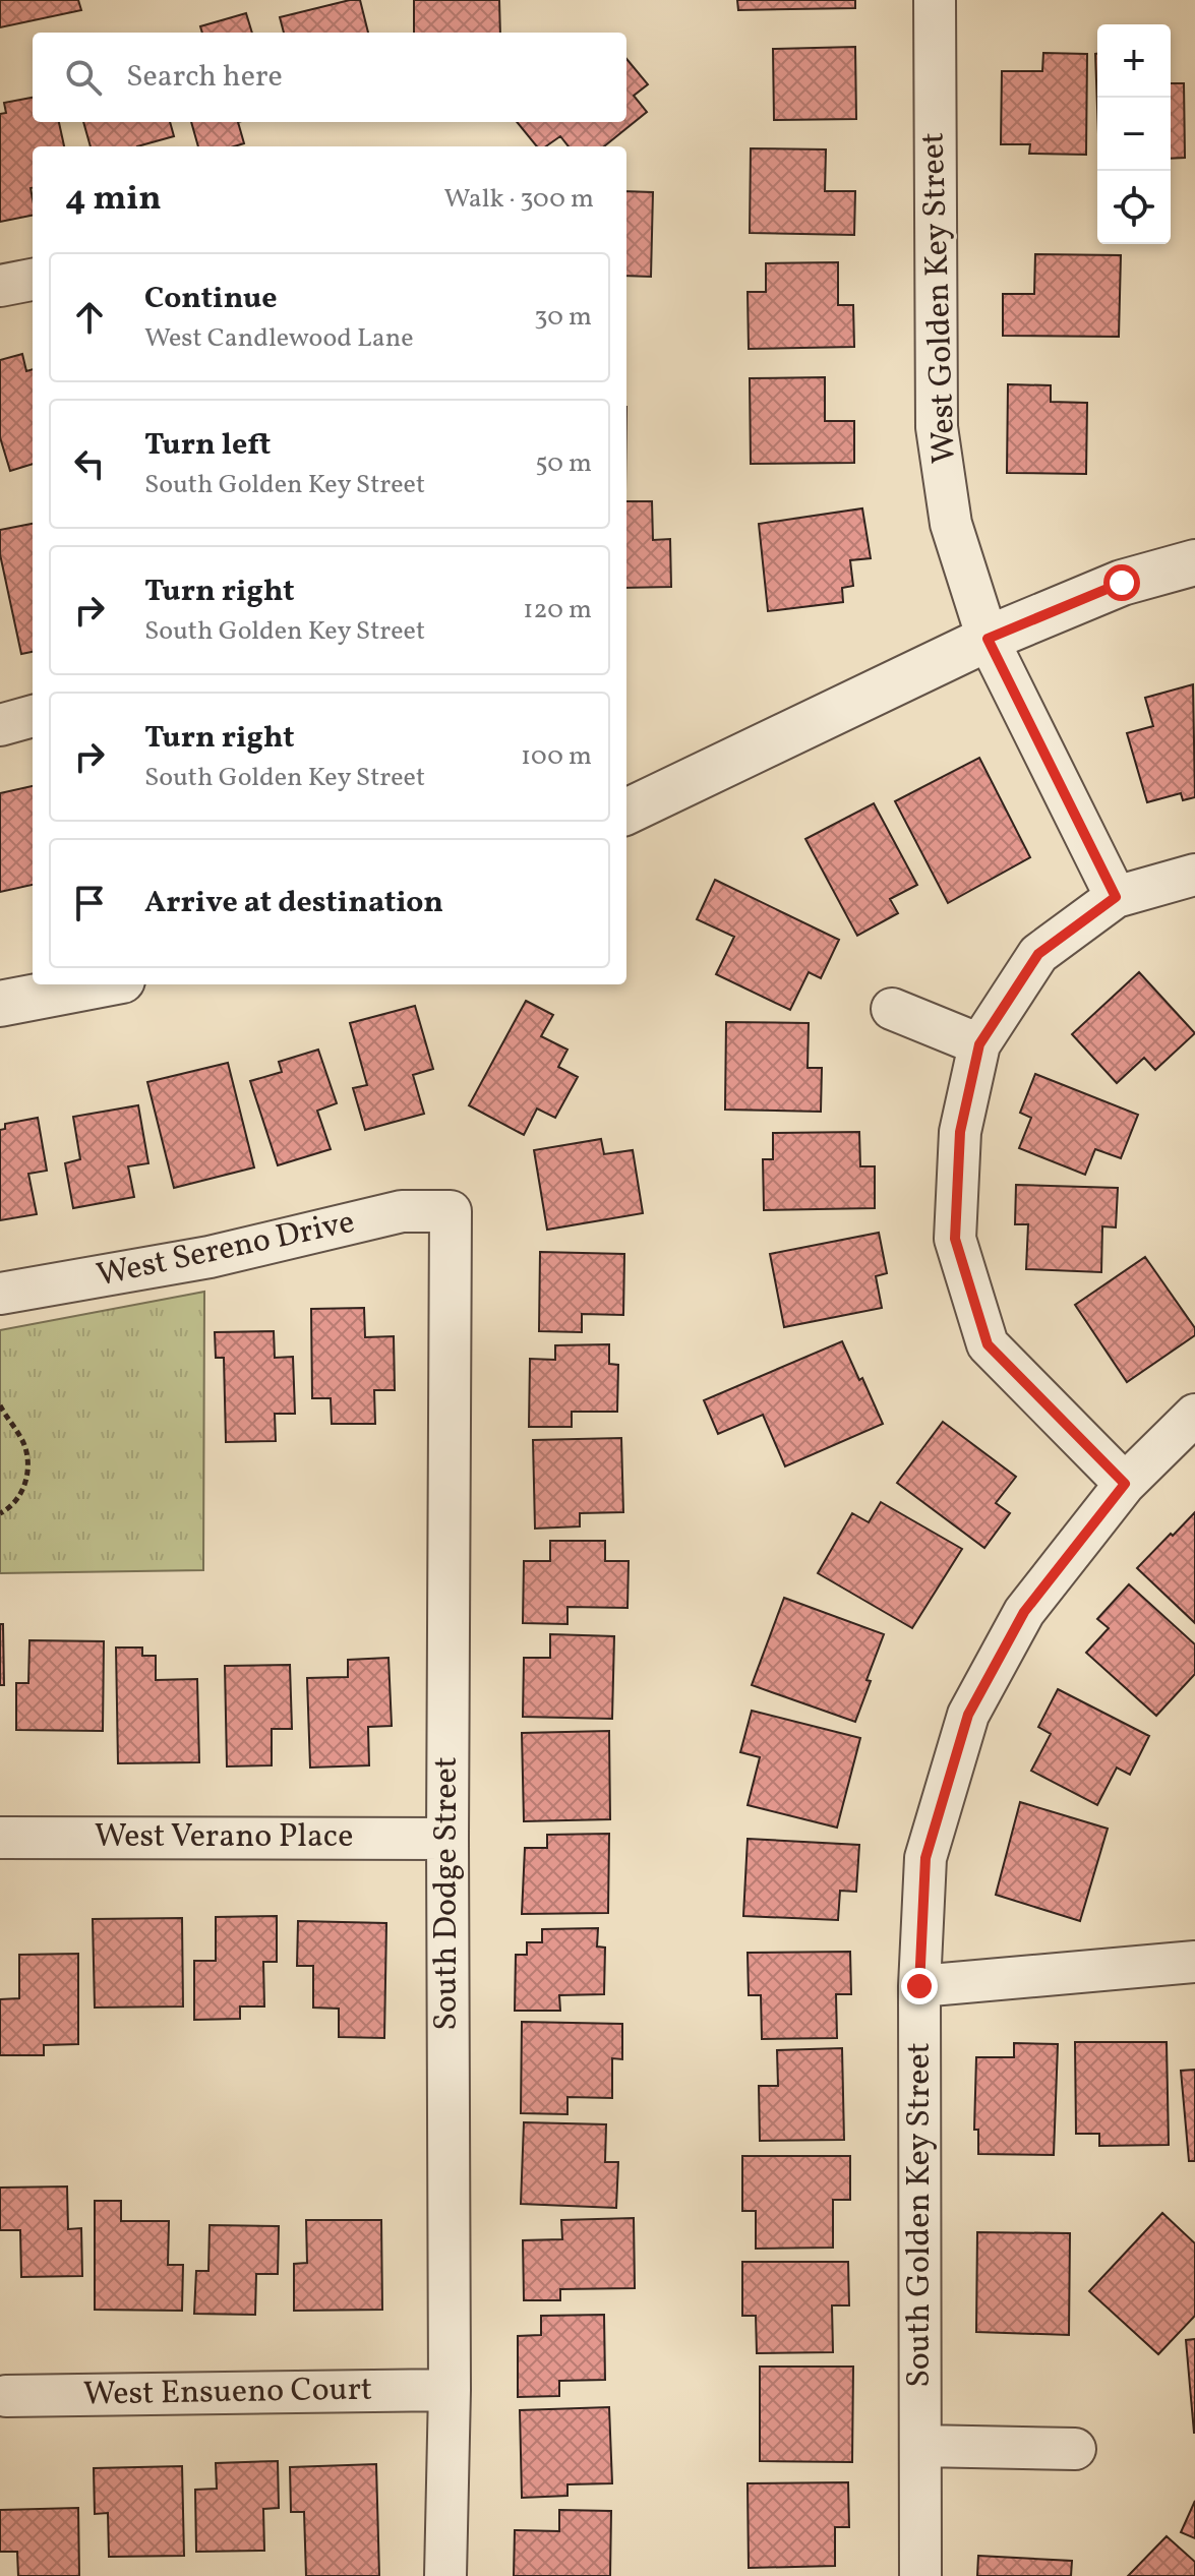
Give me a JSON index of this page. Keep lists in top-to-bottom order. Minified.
{"streets":{"street":["West Golden Key Street","West Sereno Drive","West Verano Place","South Dodge Street","South Golden Key Street","West Ensueno Court"]},"crossings":[["West Sereno Drive","South Dodge Street"],["West Verano Place","South Dodge Street"],["South Dodge Street","West Ensueno Court"]],"page":{"map_buttons":["+","−"],"search":"Search here","heading":["4 min","Walk · 300 m"],"list":[["Continue","West Candlewood Lane","30 m"],["Turn left","South Golden Key Street","50 m"],["Turn right","South Golden Key Street","120 m"],["Turn right","South Golden Key Street","100 m"],"Arrive at destination"]}}
